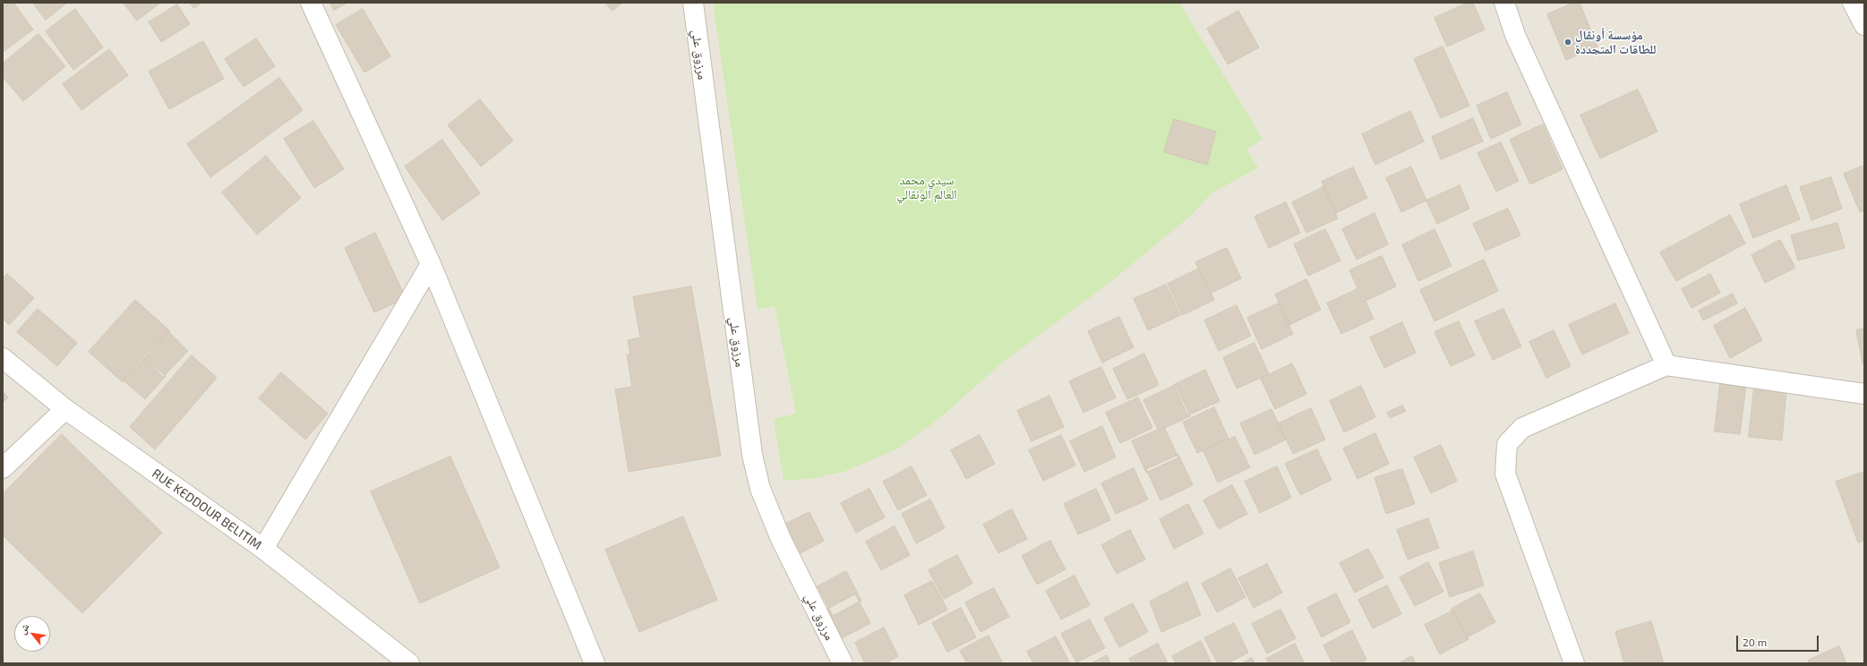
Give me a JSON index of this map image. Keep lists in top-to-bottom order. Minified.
{"streets":{"street":["مرزوق علي","RUE KEDDOUR BELITIM"]},"parks":["سيدي محمد العالم الونقالي"],"places":["مؤسسة أونڨال للطاقات المتجددة"],"scale_bar":"20 m","north":"top left"}
